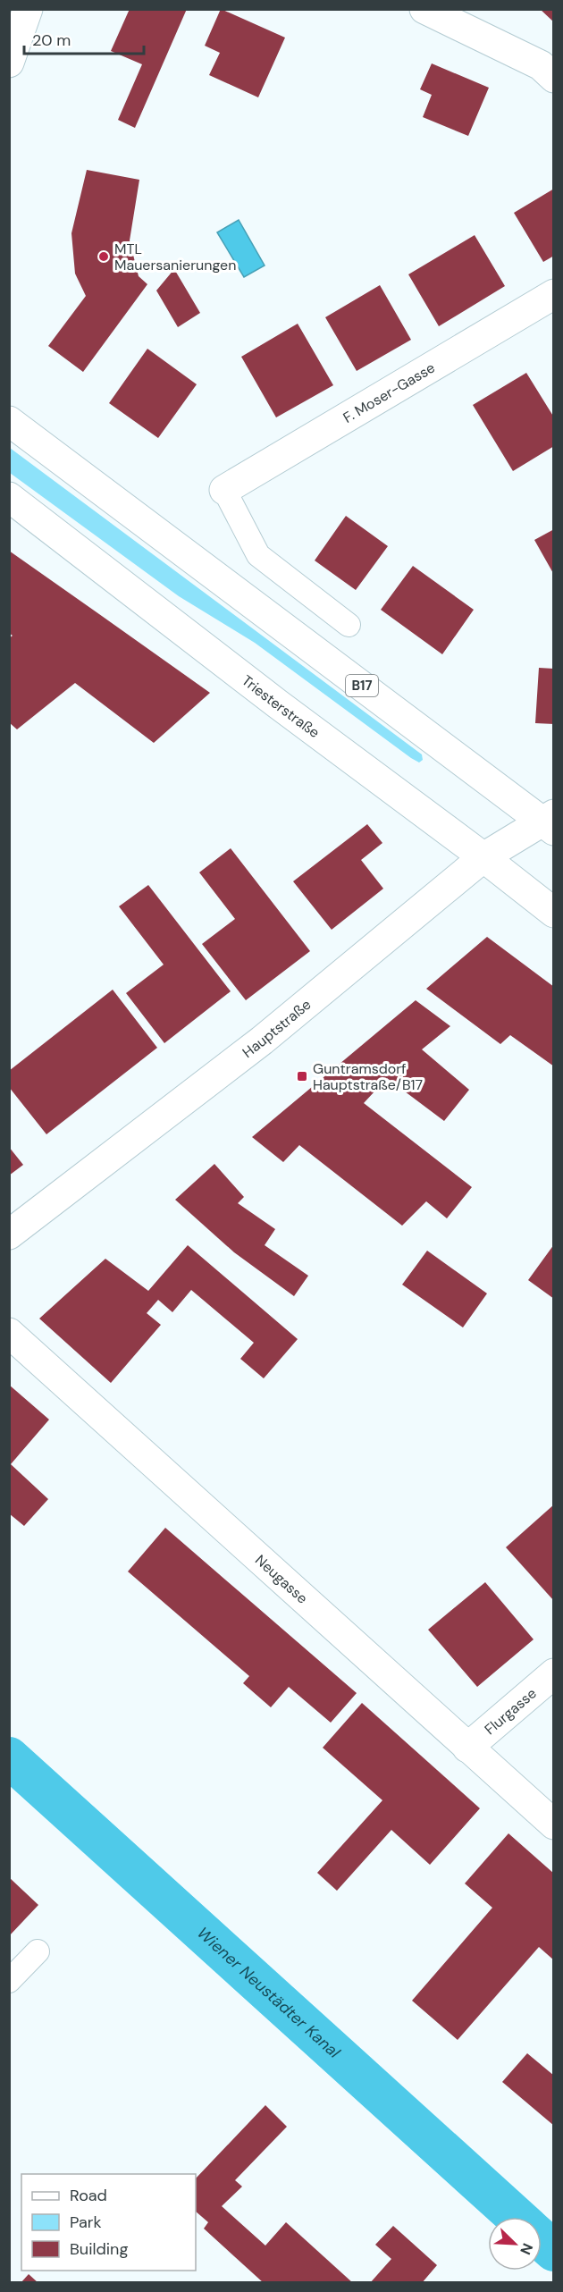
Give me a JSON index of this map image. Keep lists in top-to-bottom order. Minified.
{"streets":{"street":["F. Moser-Gasse","B17","Triesterstraße","Hauptstraße","Neugasse","Flurgasse"]},"crossings":[["B17","Hauptstraße"],["Triesterstraße","Hauptstraße"],["Neugasse","Flurgasse"]],"water":["Wiener Neustädter Kanal"],"places":{"other":["MTL Mauersanierungen"],"transit":["Guntramsdorf Hauptstraße/B17"]},"legend":["Road","Park","Building"],"scale_bar":"20 m","north":"bottom right"}
